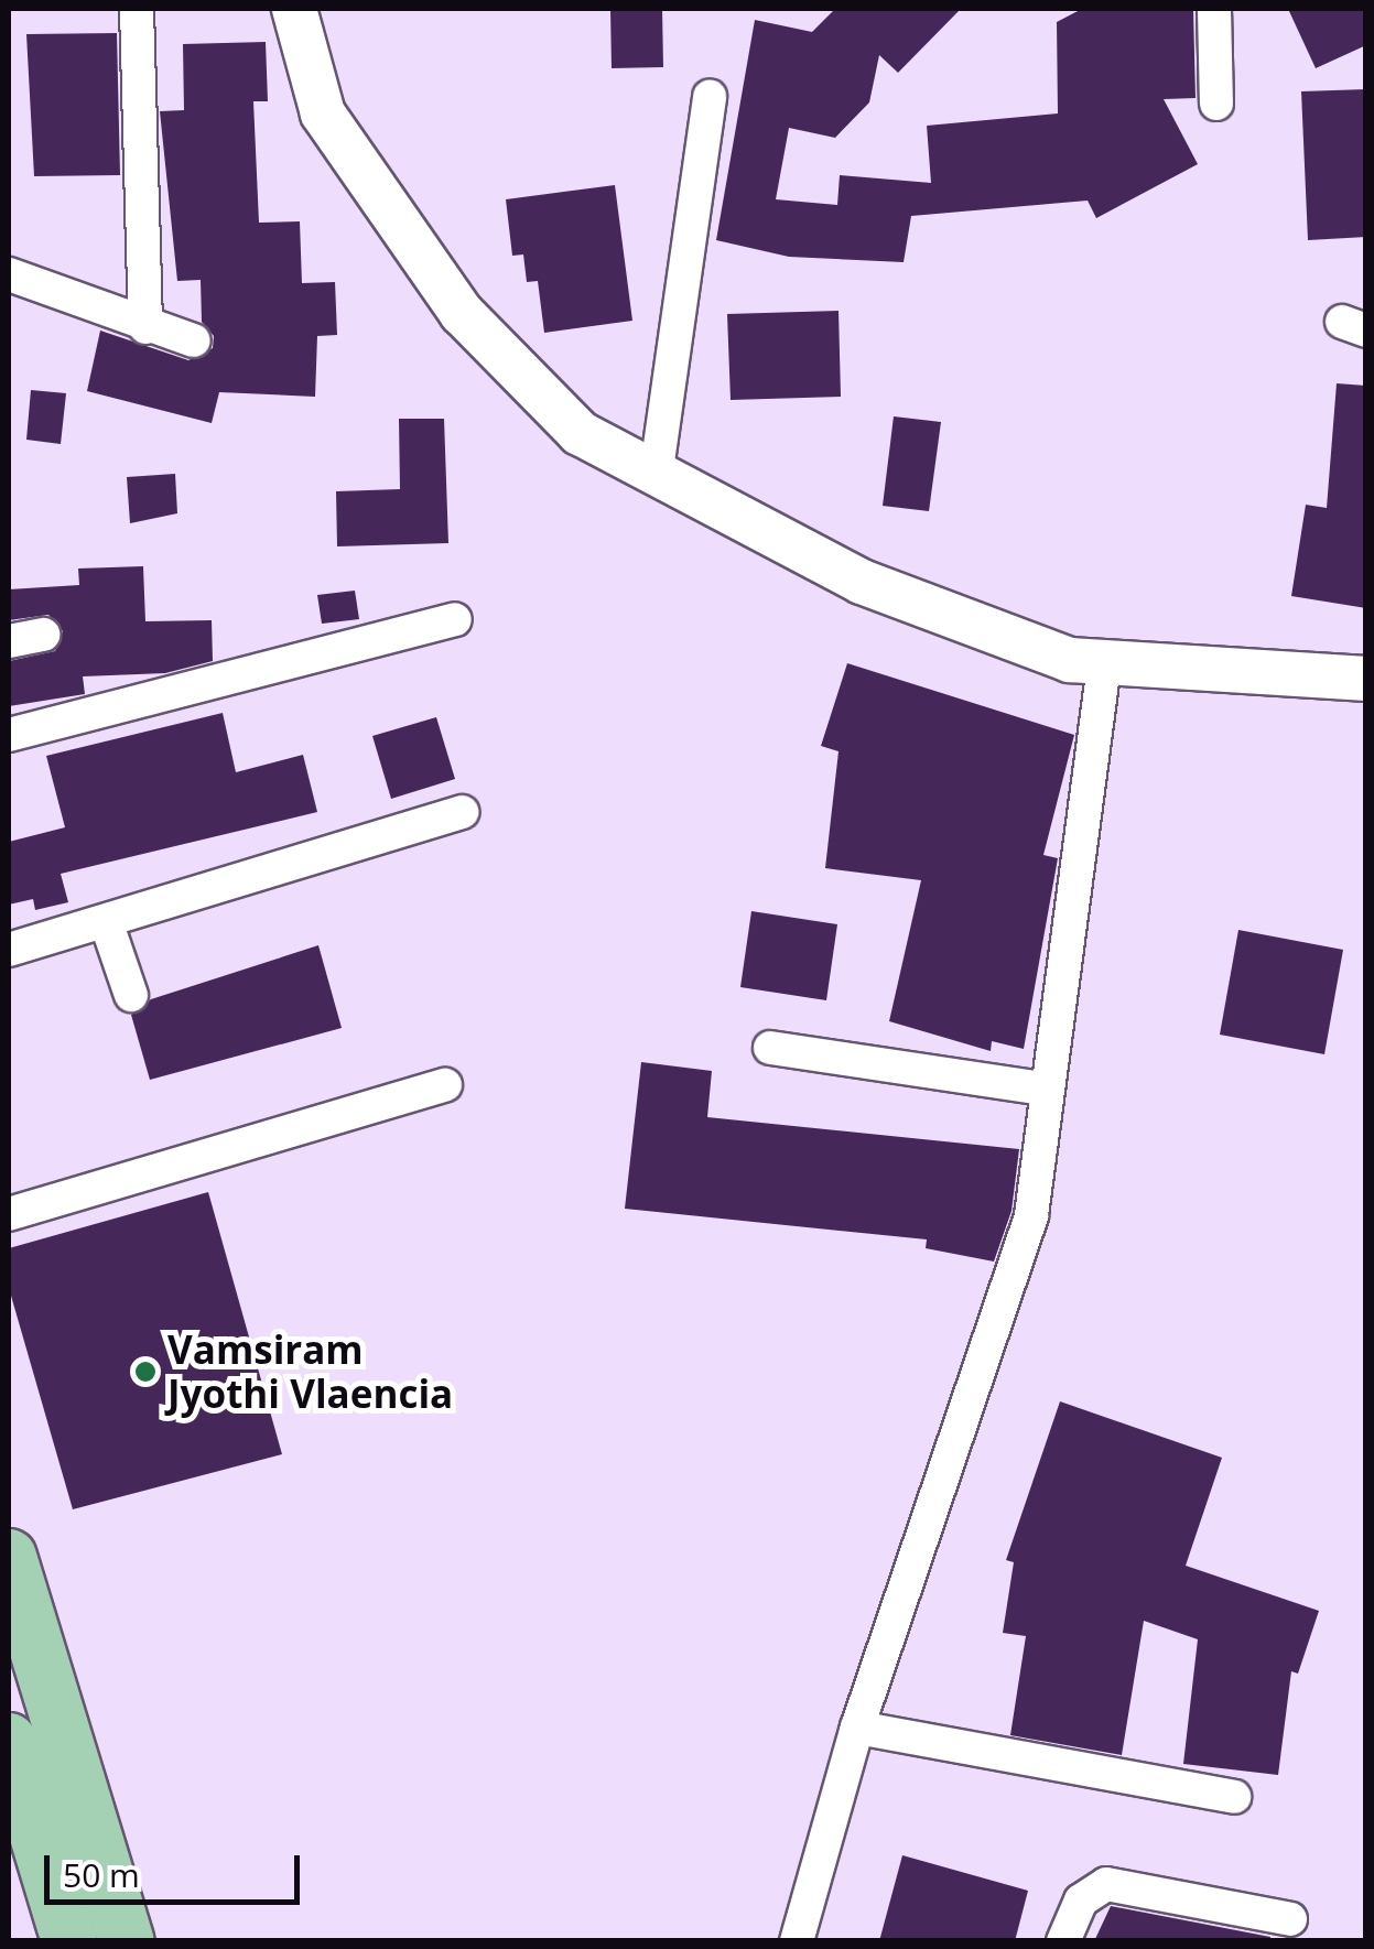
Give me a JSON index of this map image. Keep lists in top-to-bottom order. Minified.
{"places":["Vamsiram Jyothi Vlaencia"],"scale_bar":"50 m"}
